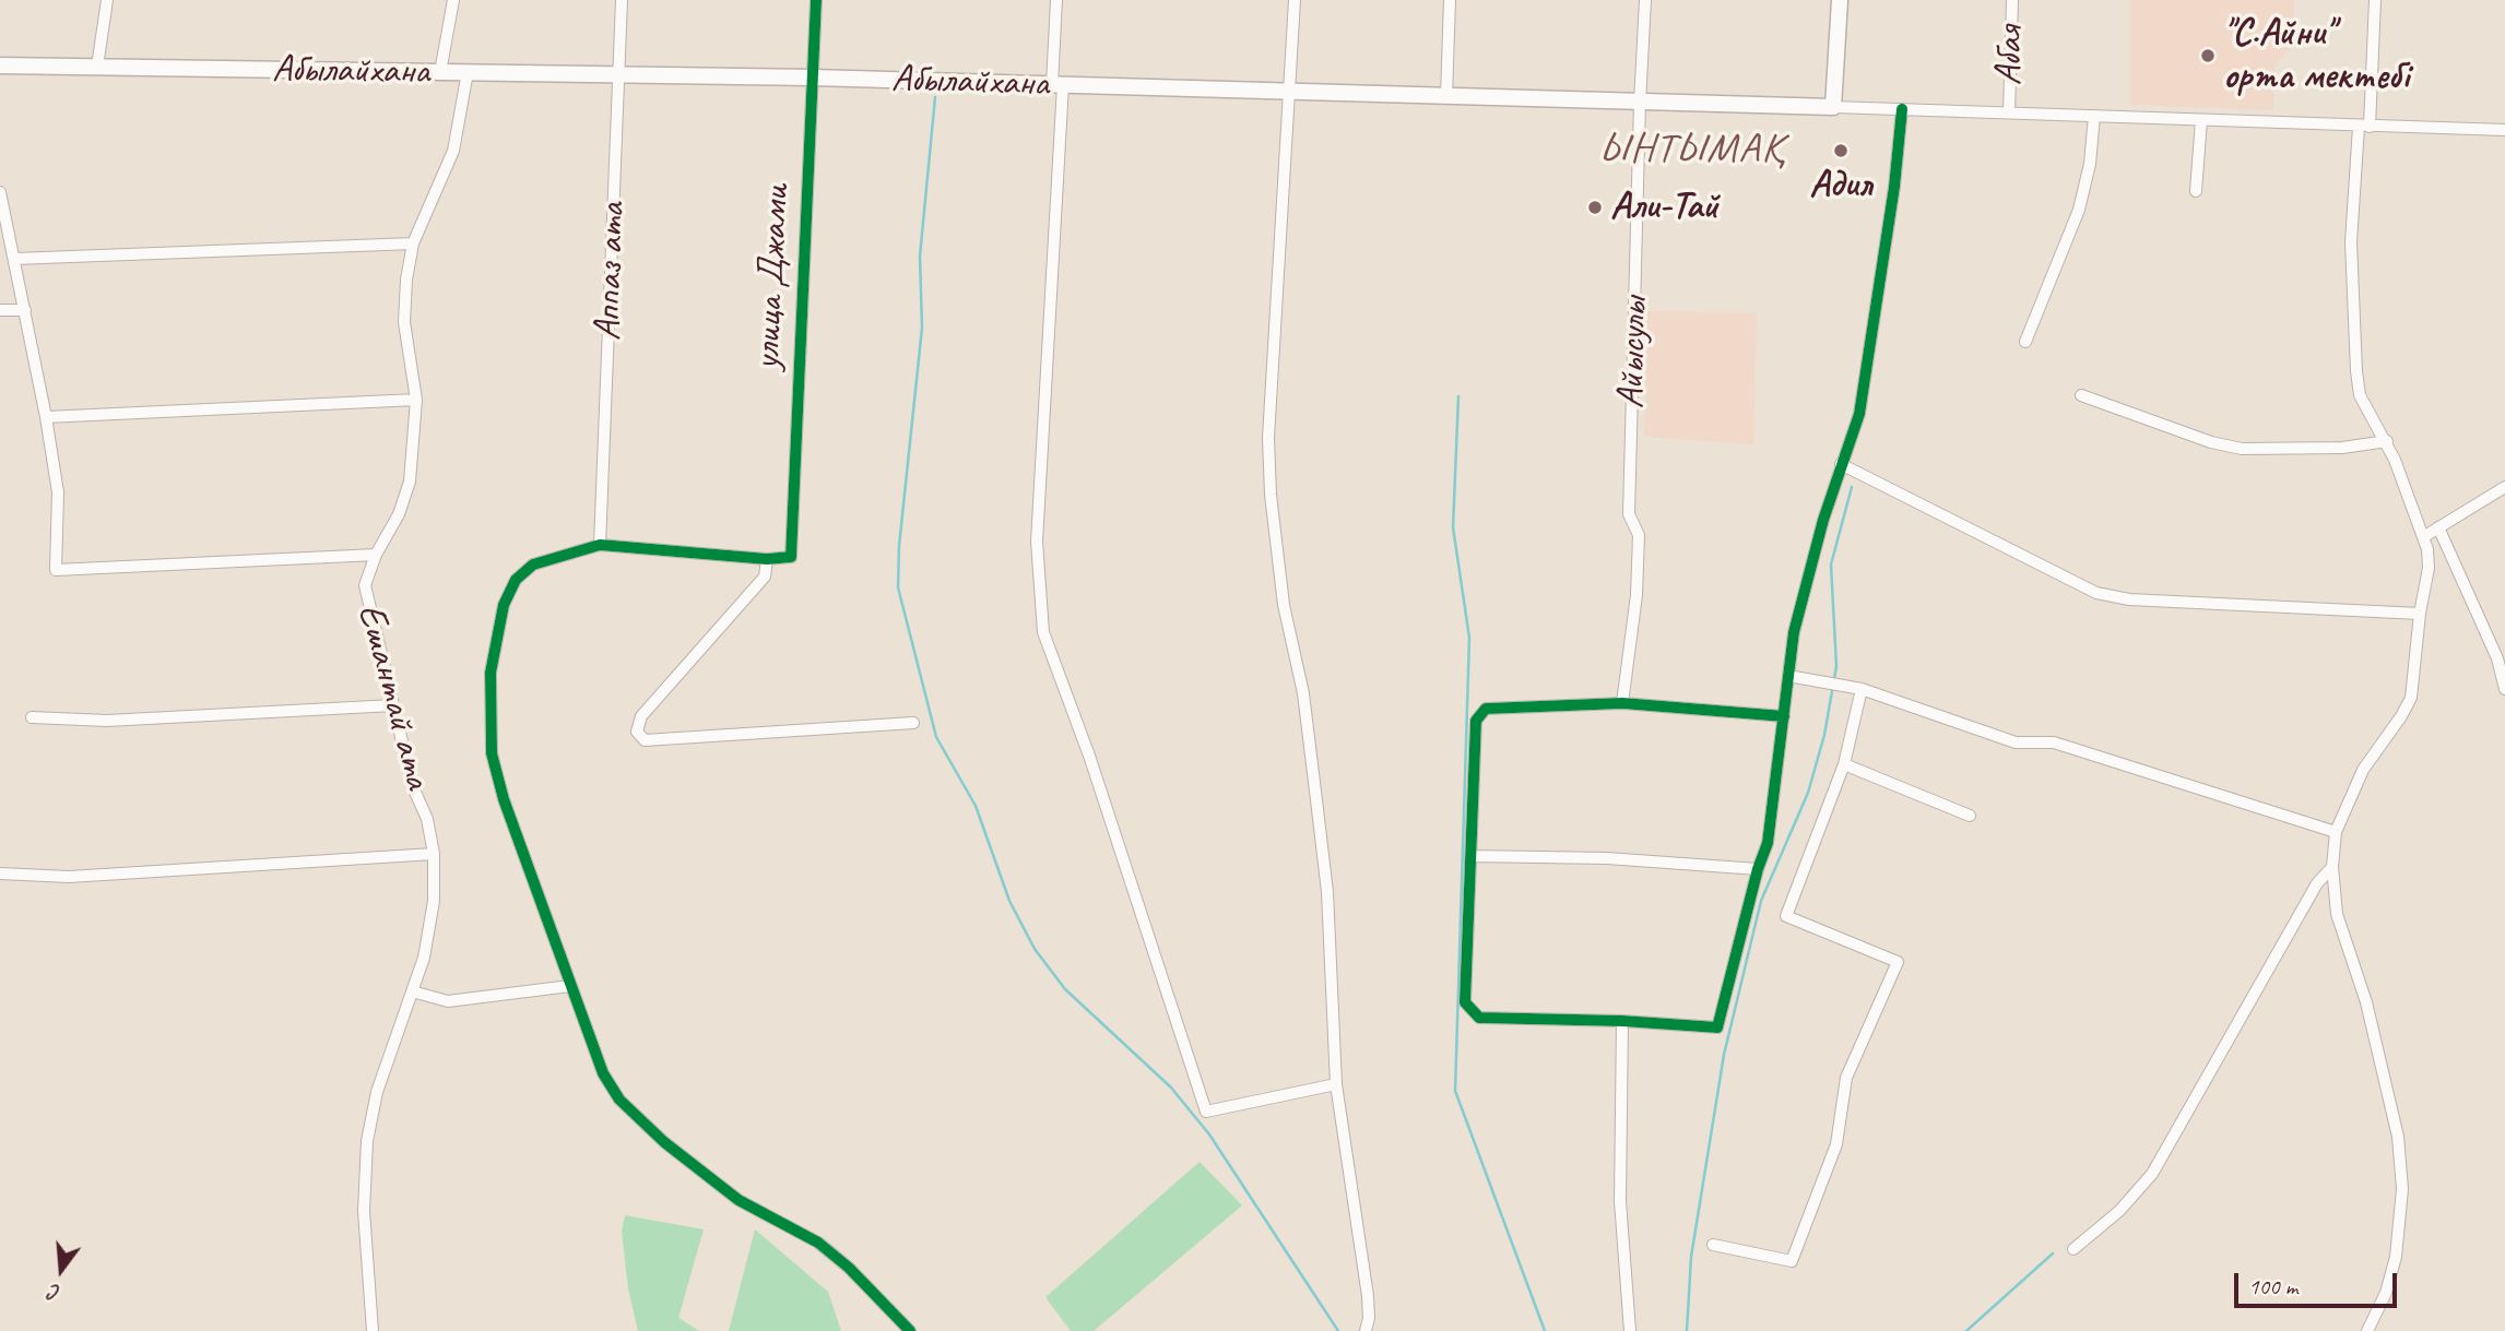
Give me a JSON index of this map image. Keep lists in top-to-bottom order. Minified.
{"streets":{"main road":["Абылайхана"],"street":["Абая","Аппаз ата","улица Джами","Айысулы","Ешантай ата"]},"crossings":[["Абылайхана","Аппаз ата"],["Абылайхана","улица Джами"],["Абылайхана","Айысулы"],["Абылайхана","Ешантай ата"]],"districts":["ЫНТЫМАҚ"],"places":["\"С.Айни\" орта мектебі","Адил","Али-Тай"],"scale_bar":"100 m","north":"bottom"}
